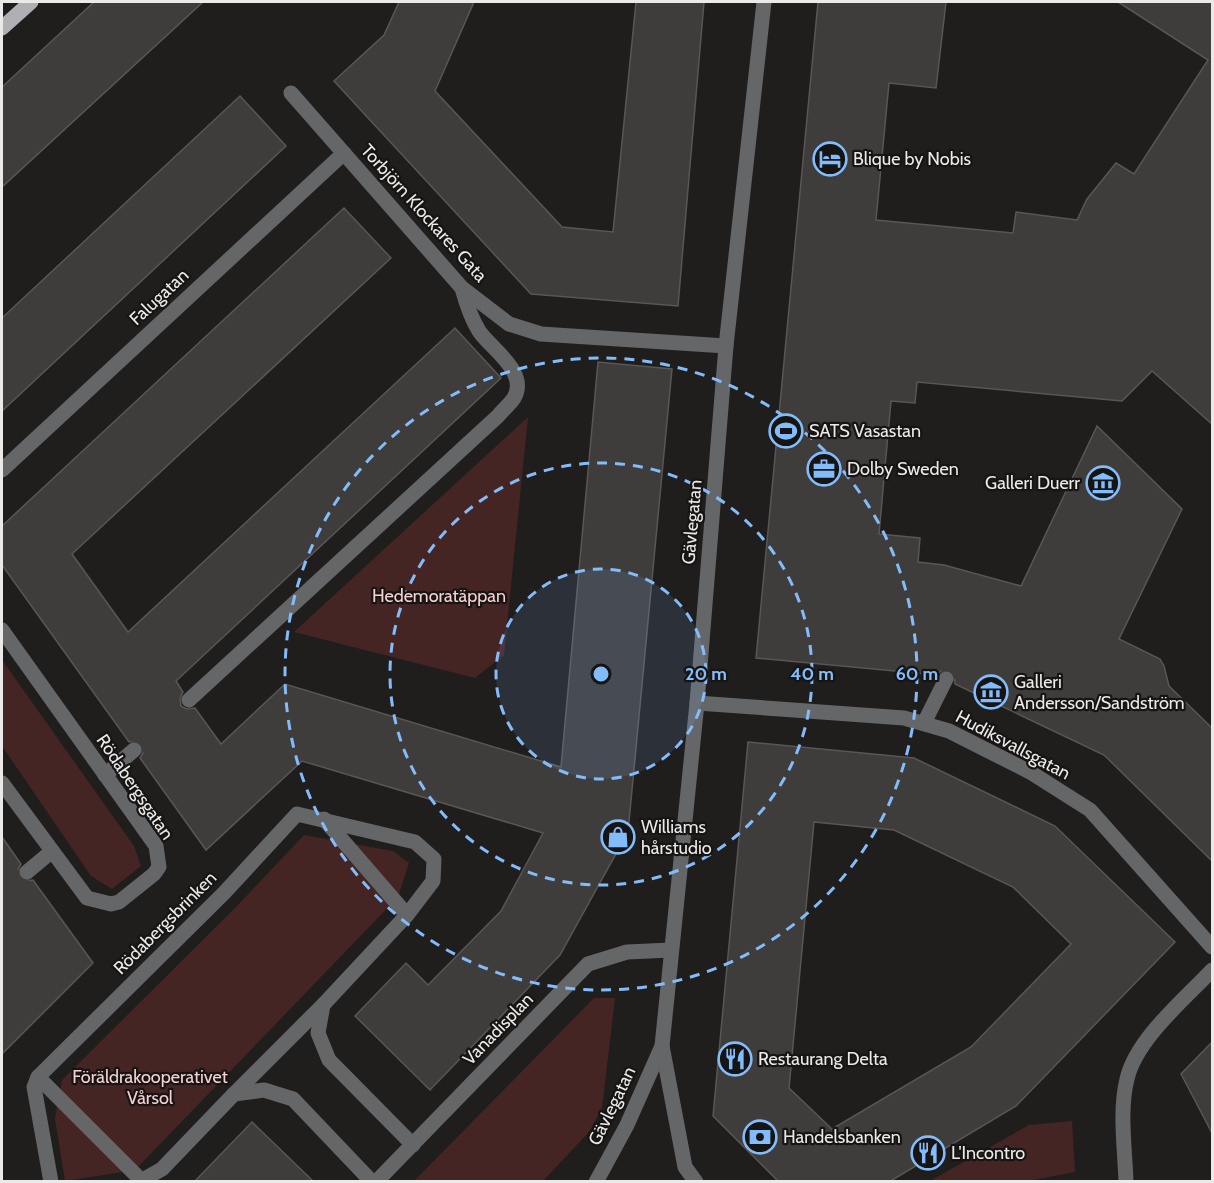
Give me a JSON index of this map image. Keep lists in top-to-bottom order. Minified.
{"streets":{"street":["Torbjörn Klockares Gata","Falugatan","Gävlegatan","Hudiksvallsgatan","Rödabergsgatan","Rödabergsbrinken","Vanadisplan"]},"crossings":[["Torbjörn Klockares Gata","Falugatan"],["Torbjörn Klockares Gata","Gävlegatan"],["Gävlegatan","Hudiksvallsgatan"],["Gävlegatan","Vanadisplan"]],"parks":["Hedemoratäppan","Föräldrakooperativet Vårsol"],"places":{"hotel":["Blique by Nobis"],"sports":["SATS Vasastan"],"office":["Dolby Sweden"],"museum":["Galleri Duerr","Galleri Andersson/Sandström"],"shop":["Williams hårstudio"],"restaurant":["Restaurang Delta","L'Incontro"],"bank":["Handelsbanken"]},"rings":["20 m","40 m","60 m"]}
